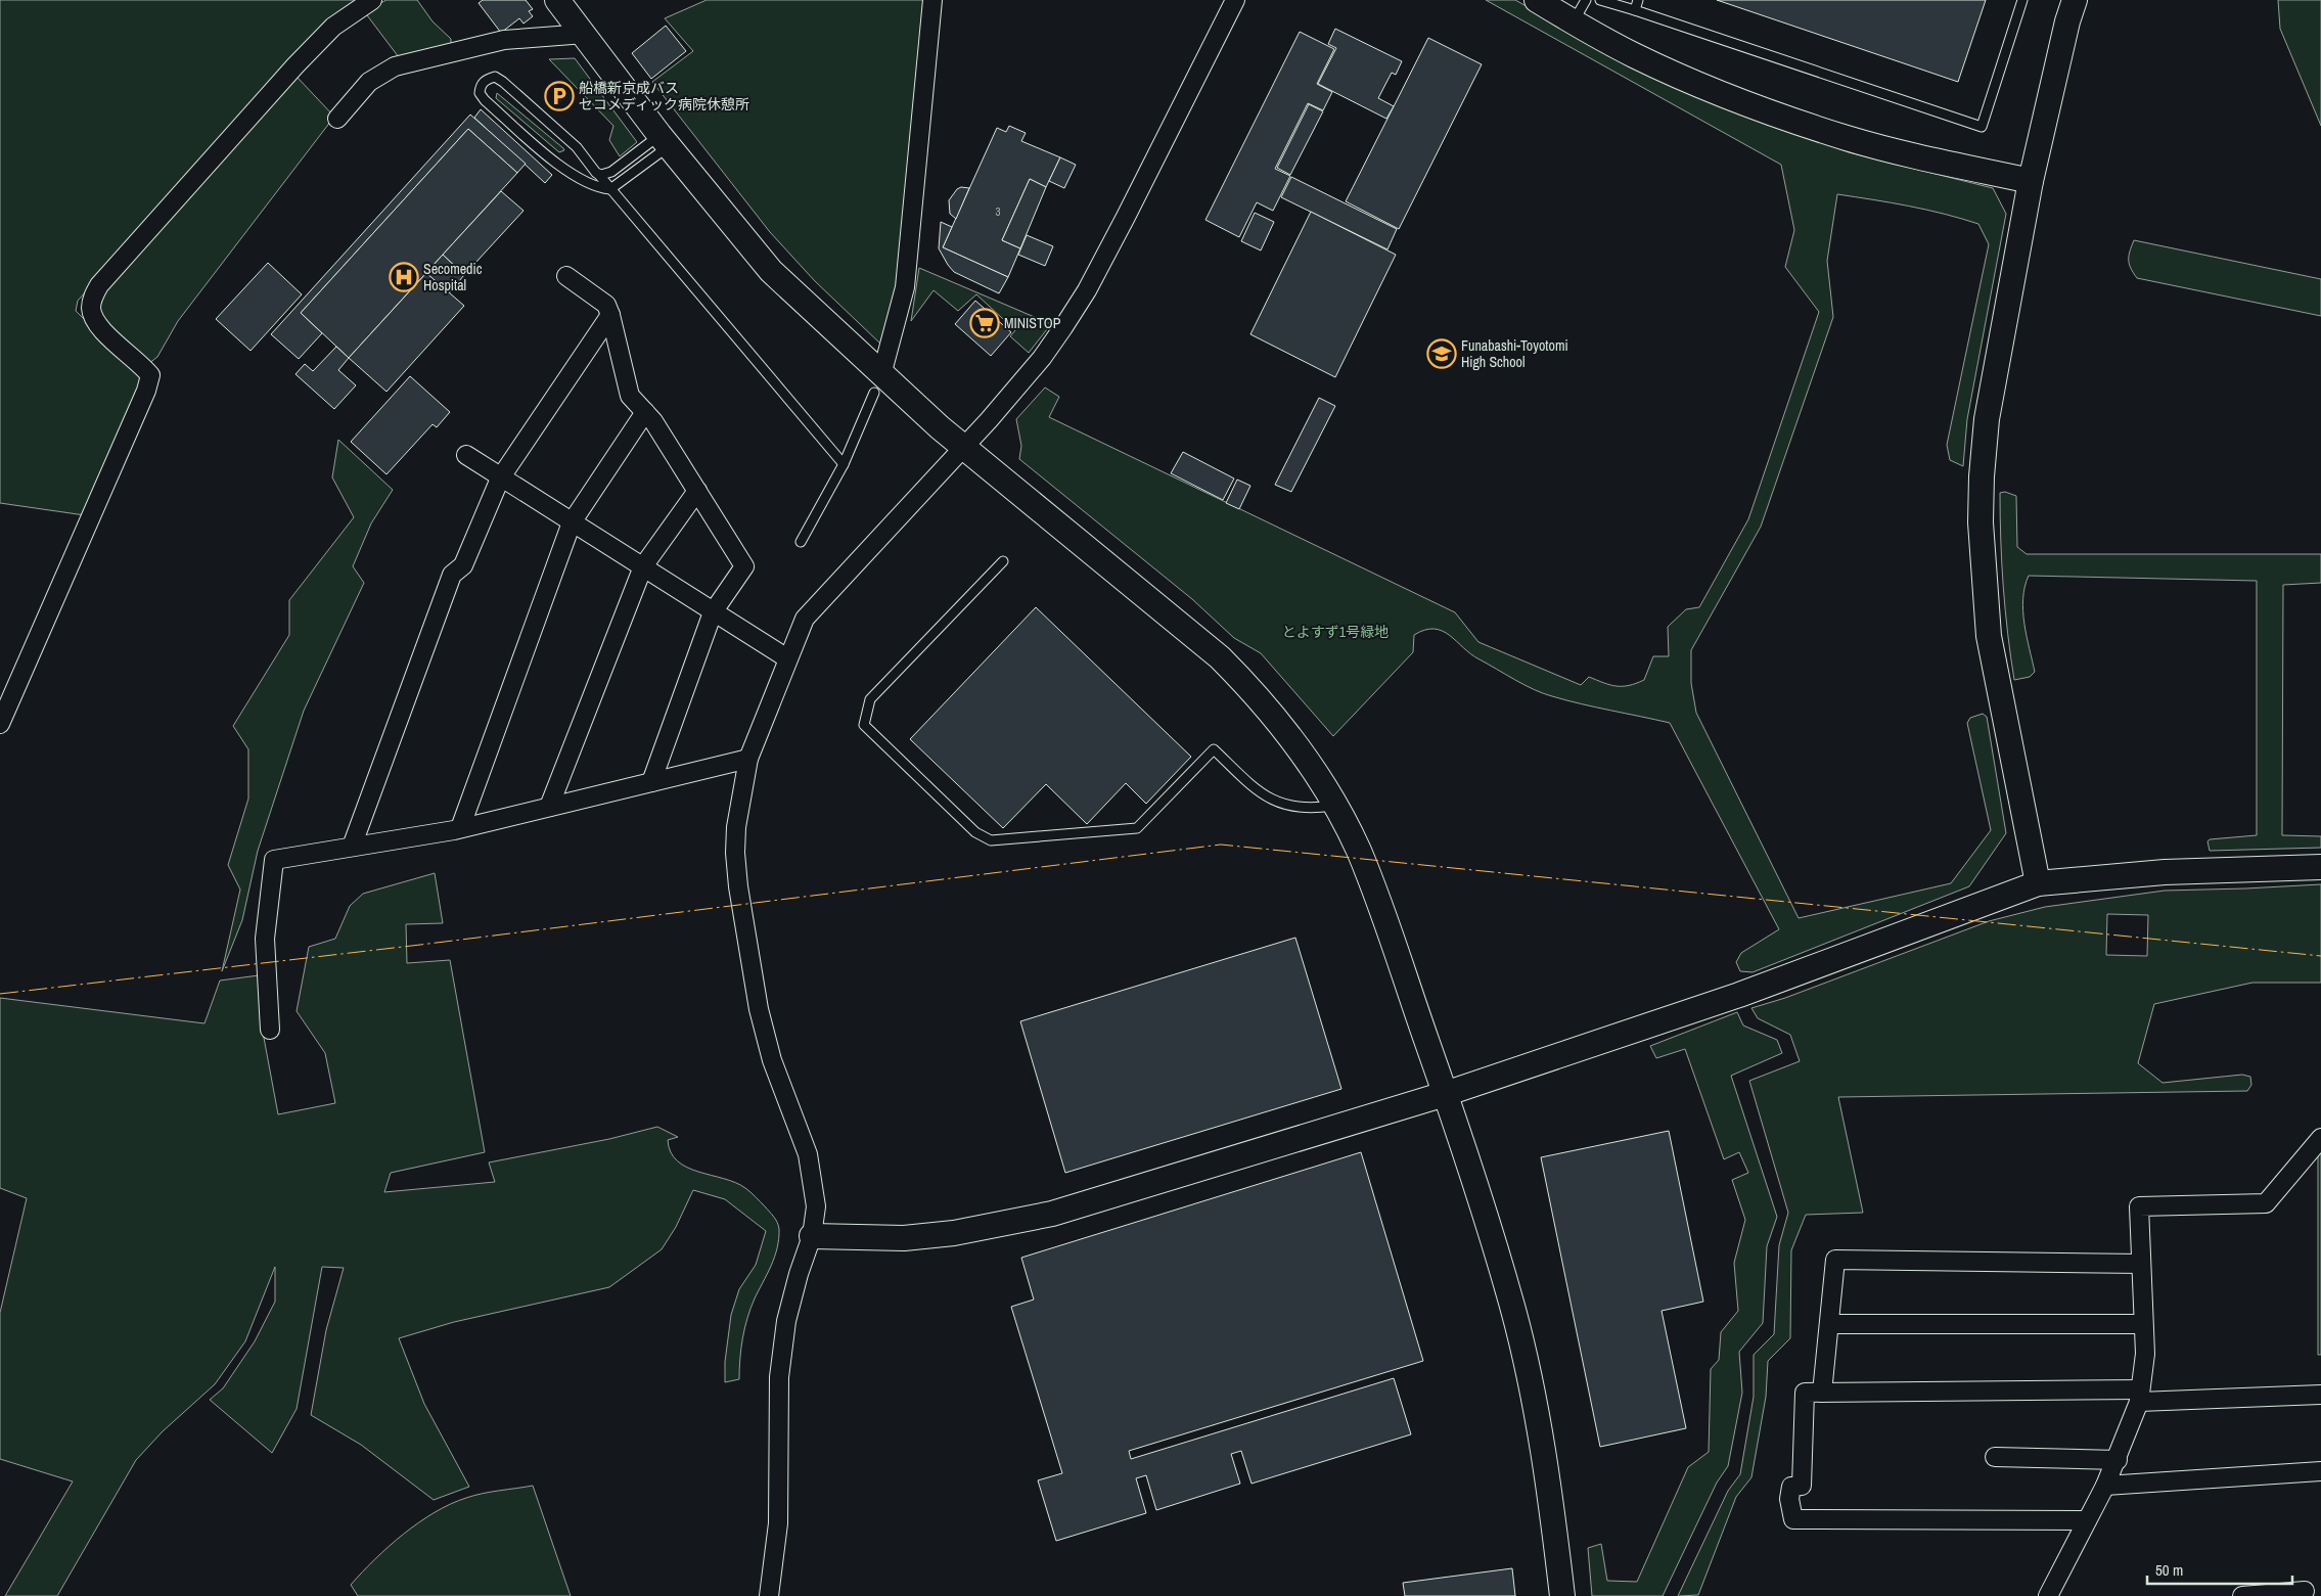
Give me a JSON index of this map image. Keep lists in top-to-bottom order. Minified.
{"parks":["とよすず1号緑地"],"places":{"parking":["船橋新京成バス セコメディック病院休憩所"],"hospital":["Secomedic Hospital"],"supermarket":["MINISTOP"],"school or university":["Funabashi-Toyotomi High School"]},"house_numbers":["3"],"scale_bar":"50 m"}
